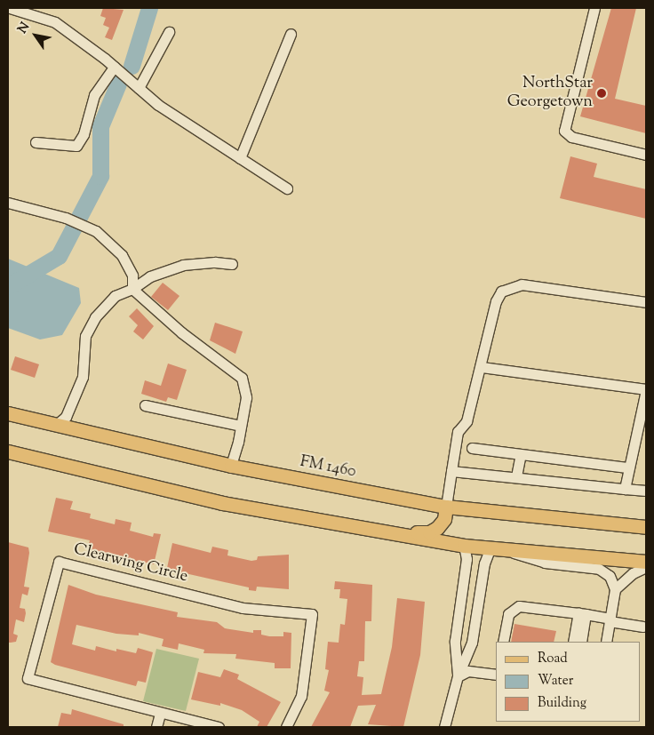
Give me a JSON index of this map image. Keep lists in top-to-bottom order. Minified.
{"streets":{"main road":["FM 1460"],"street":["Clearwing Circle"]},"places":["NorthStar Georgetown"],"legend":["Road","Water","Building"],"north":"top left"}
